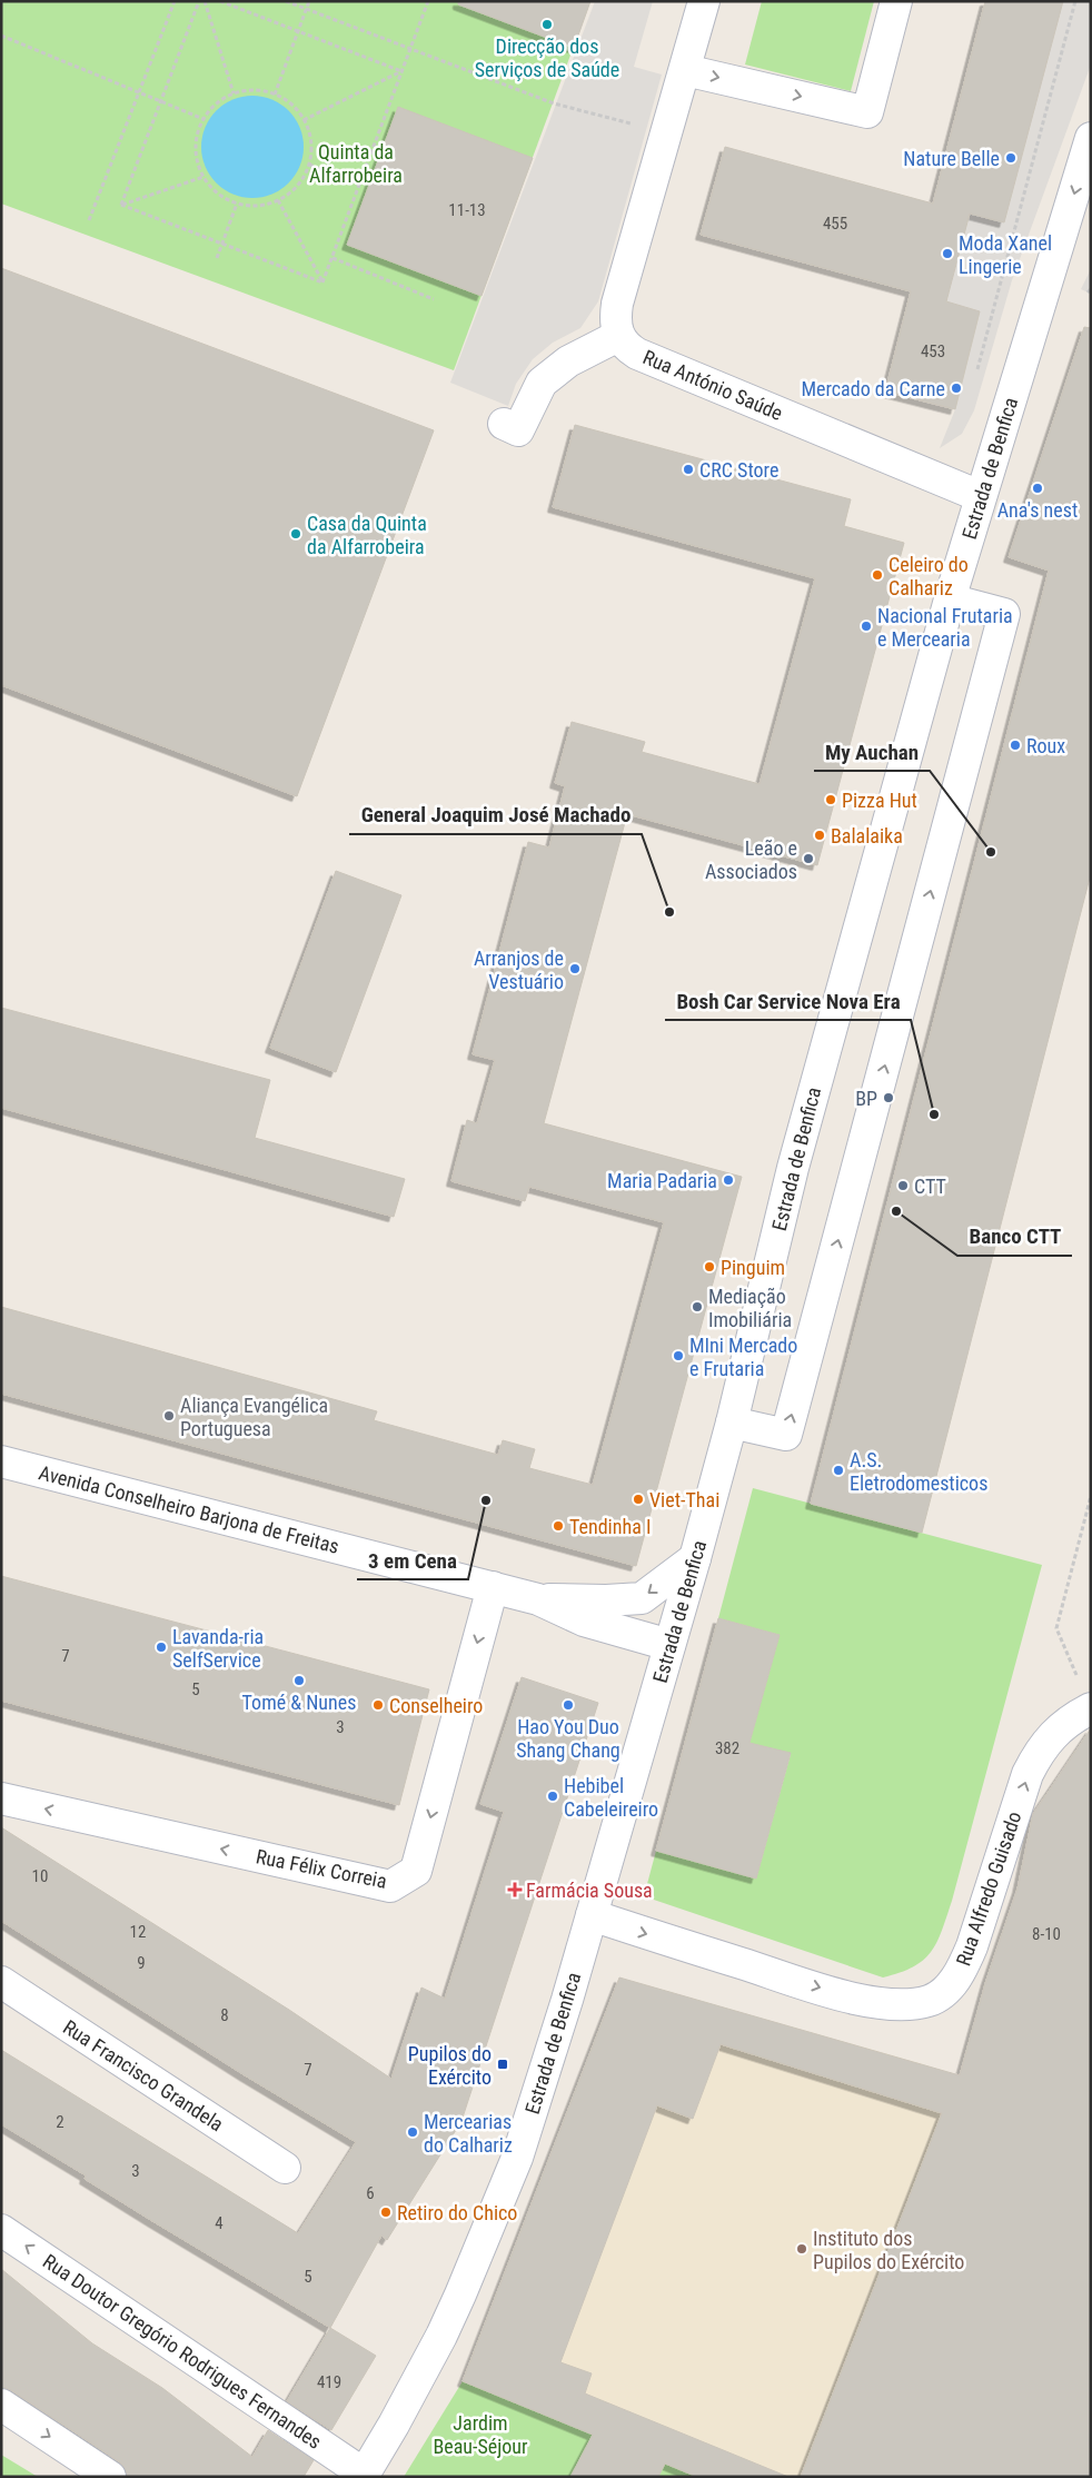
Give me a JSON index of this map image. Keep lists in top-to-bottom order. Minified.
{"streets":{"street":["Rua António Saúde","Estrada de Benfica","Avenida Conselheiro Barjona de Freitas","Rua Félix Correia","Rua Alfredo Guisado","Rua Francisco Grandela","Rua Doutor Gregório Rodrigues Fernandes"]},"crossings":[["Rua António Saúde","Estrada de Benfica"],["Estrada de Benfica","Avenida Conselheiro Barjona de Freitas"],["Estrada de Benfica","Rua Alfredo Guisado"],["Estrada de Benfica","Rua Doutor Gregório Rodrigues Fernandes"],["Avenida Conselheiro Barjona de Freitas","Rua Félix Correia"]],"one_way":["Rua Doutor Gregório Rodrigues Fernandes"],"parks":["Quinta da Alfarrobeira","Jardim Beau-Séjour"],"places":{"other":["Direcção dos Serviços de Saúde","Nature Belle","Moda Xanel Lingerie","Mercado da Carne","CRC Store","Ana's nest","Casa da Quinta da Alfarrobeira","Celeiro do Calhariz","Nacional Frutaria e Mercearia","Roux","Pizza Hut","Balalaika","My Auchan","Leão e Associados","General Joaquim José Machado","Arranjos de Vestuário","BP","Bosh Car Service Nova Era","Maria Padaria","CTT","Banco CTT","Pinguim","Mediação Imobiliária","MIni Mercado e Frutaria","Aliança Evangélica Portuguesa","A.S. Eletrodomesticos","Viet-Thai","3 em Cena","Tendinha I","Lavanda-ria SelfService","Tomé & Nunes","Conselheiro","Hao You Duo Shang Chang","Hebibel Cabeleireiro","Mercearias do Calhariz","Retiro do Chico","Instituto dos Pupilos do Exército"],"health":["Farmácia Sousa"],"transit":["Pupilos do Exército"]},"house_numbers":["11-13","455","453","7","5","3","382","10","12","8-10","9","8","7","2","3","6","4","5","419"]}
